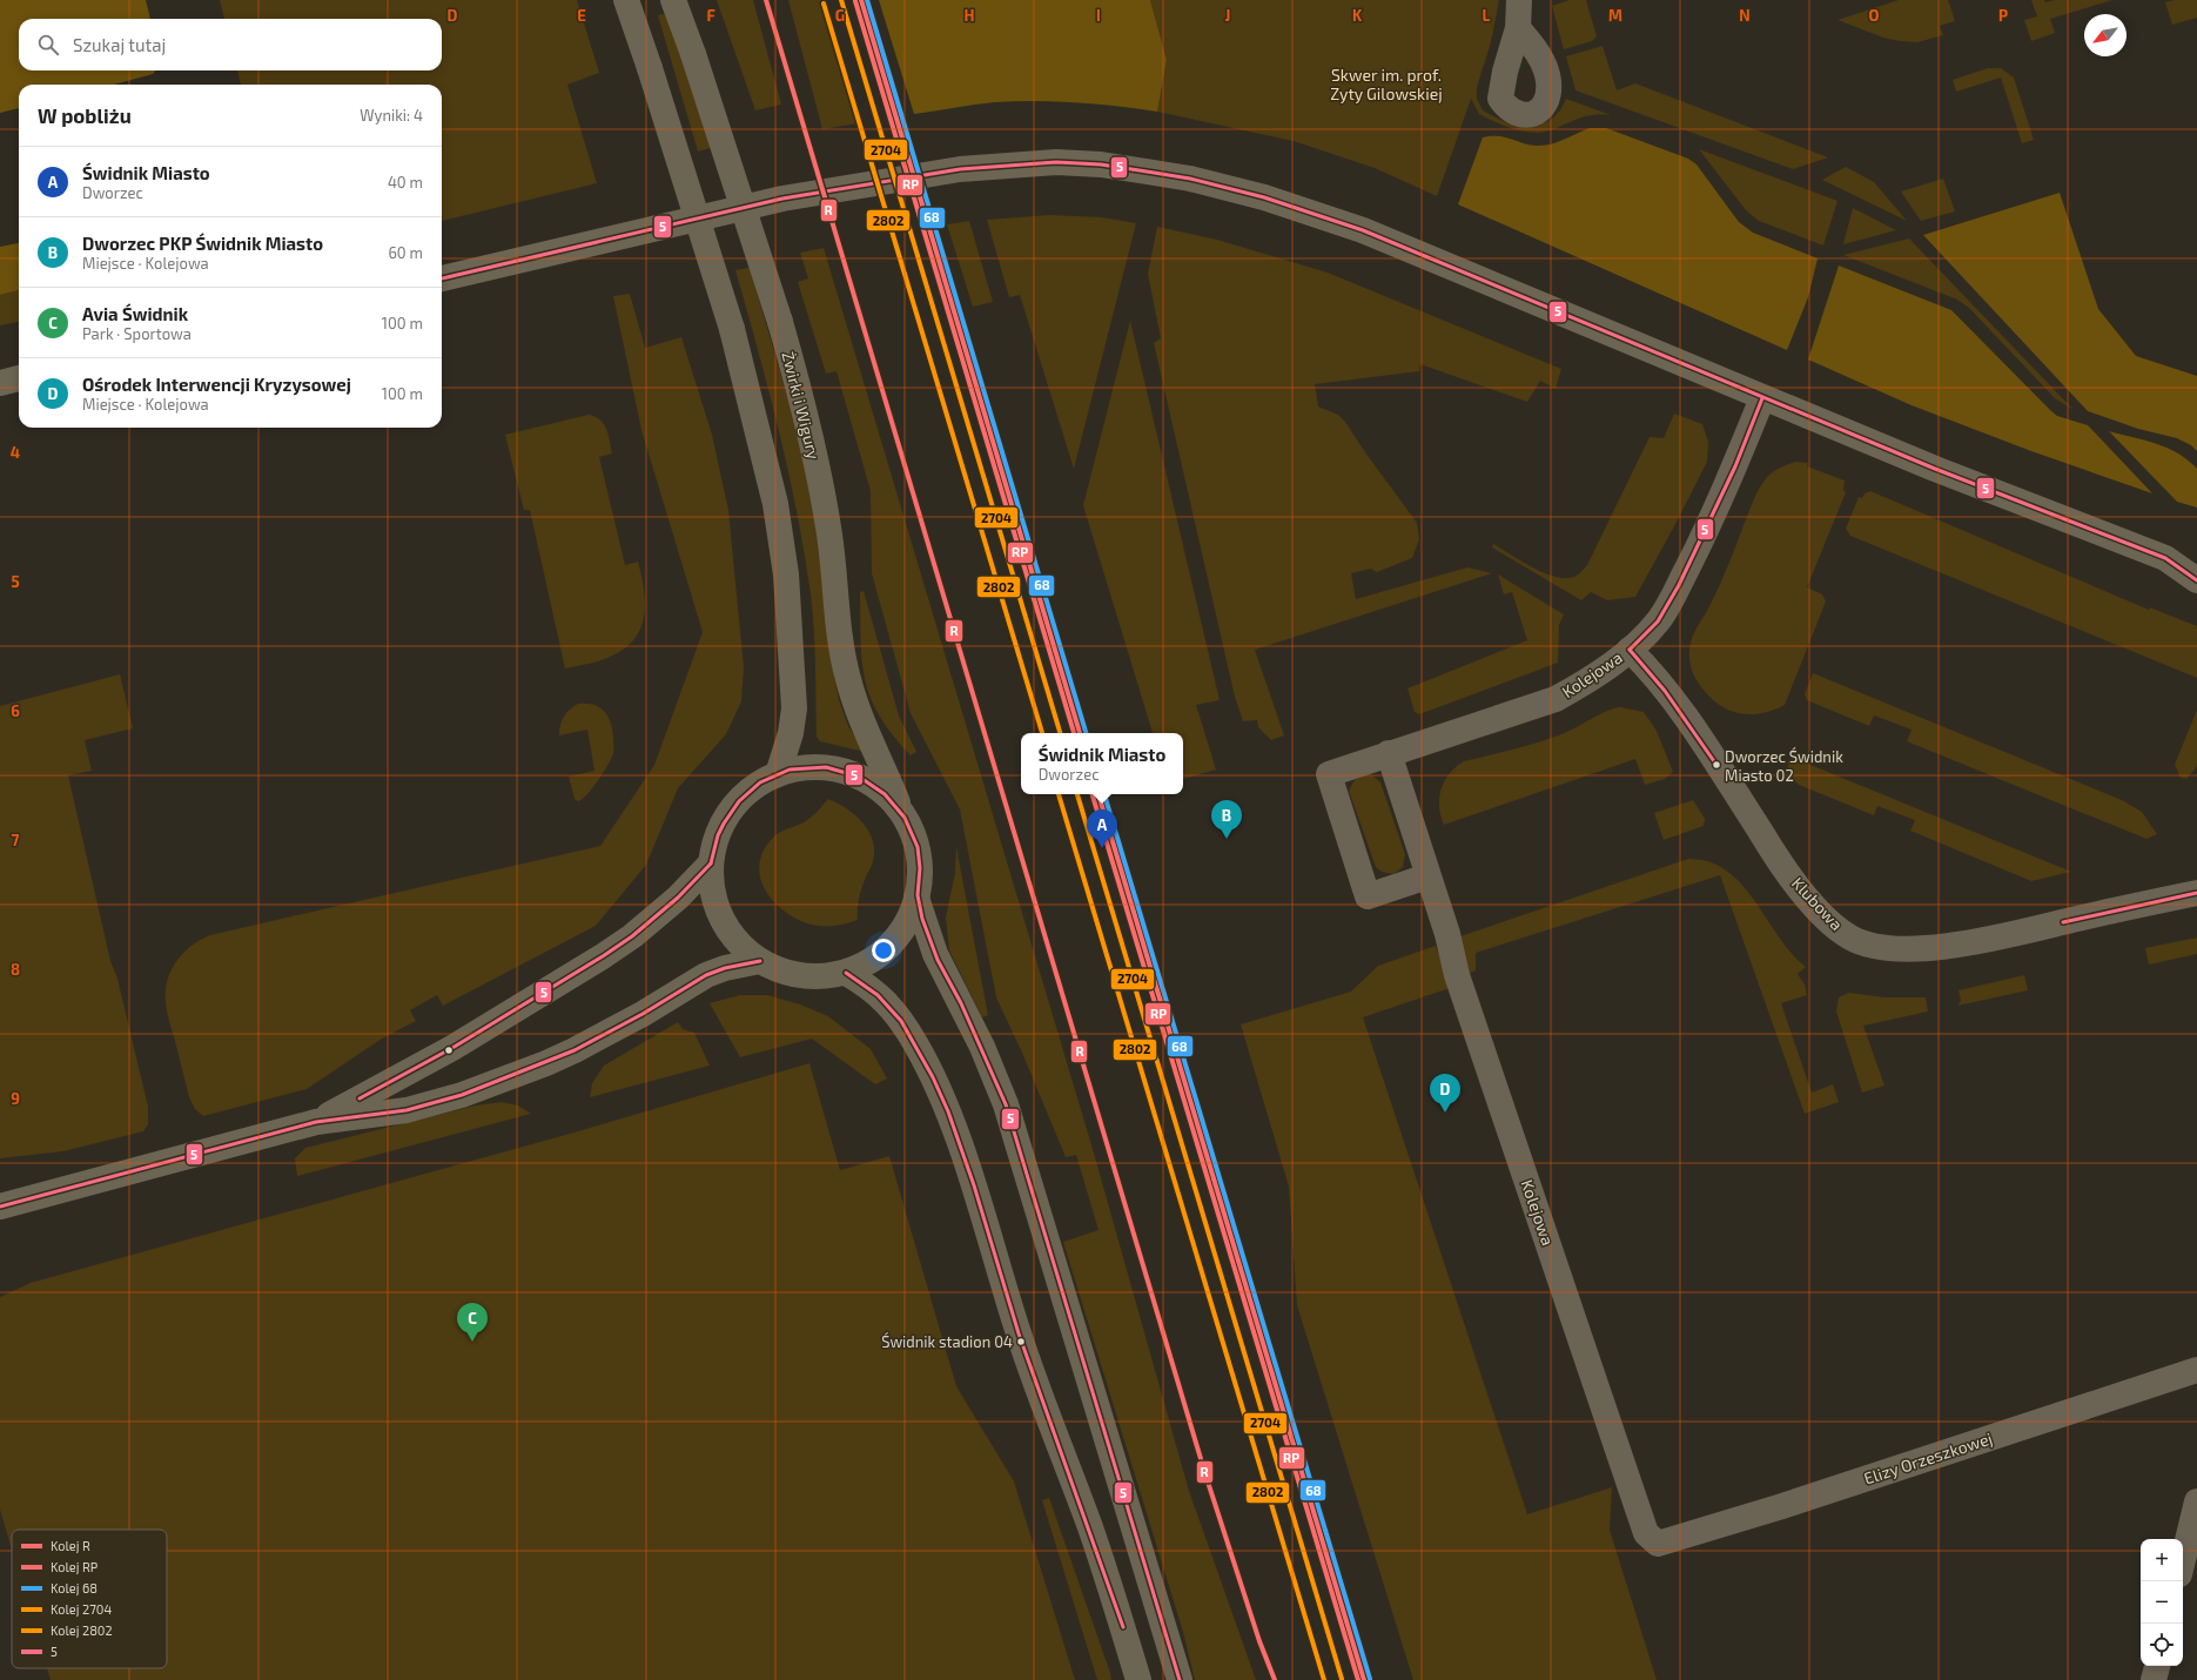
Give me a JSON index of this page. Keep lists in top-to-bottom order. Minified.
{"streets":{"main road":["Żwirki i Wigury"],"street":["Kolejowa","Klubowa","Elizy Orzeszkowej"]},"crossings":[["Kolejowa","Klubowa"],["Kolejowa","Elizy Orzeszkowej"]],"parks":["Skwer im. prof. Zyty Gilowskiej"],"places":["Dworzec Świdnik Miasto 02","Świdnik stadion 04"],"lines":["rail line R","rail line 68","rail line 2704","rail line RP","rail line 2802","transit line 5"],"legend":["Kolej R","Kolej RP","Kolej 68","Kolej 2704","Kolej 2802","5"],"north":"bottom left","page":{"search":"Szukaj tutaj","heading":["W pobliżu","Wyniki: 4"],"list":[{"mark":"A","name":"Świdnik Miasto","note":"Dworzec","value":"40 m"},{"mark":"B","name":"Dworzec PKP Świdnik Miasto","note":"Miejsce · Kolejowa","value":"60 m"},{"mark":"C","name":"Avia Świdnik","note":"Park · Sportowa","value":"100 m"},{"mark":"D","name":"Ośrodek Interwencji Kryzysowej","note":"Miejsce · Kolejowa","value":"100 m"}],"popup":["Świdnik Miasto","Dworzec"],"pins":["B","A","D","C"],"map_buttons":["+","−"]},"grid":{"columns":["D","E","F","G","H","I","J","K","L","M","N","O","P"],"rows":["4","5","6","7","8","9"]}}
